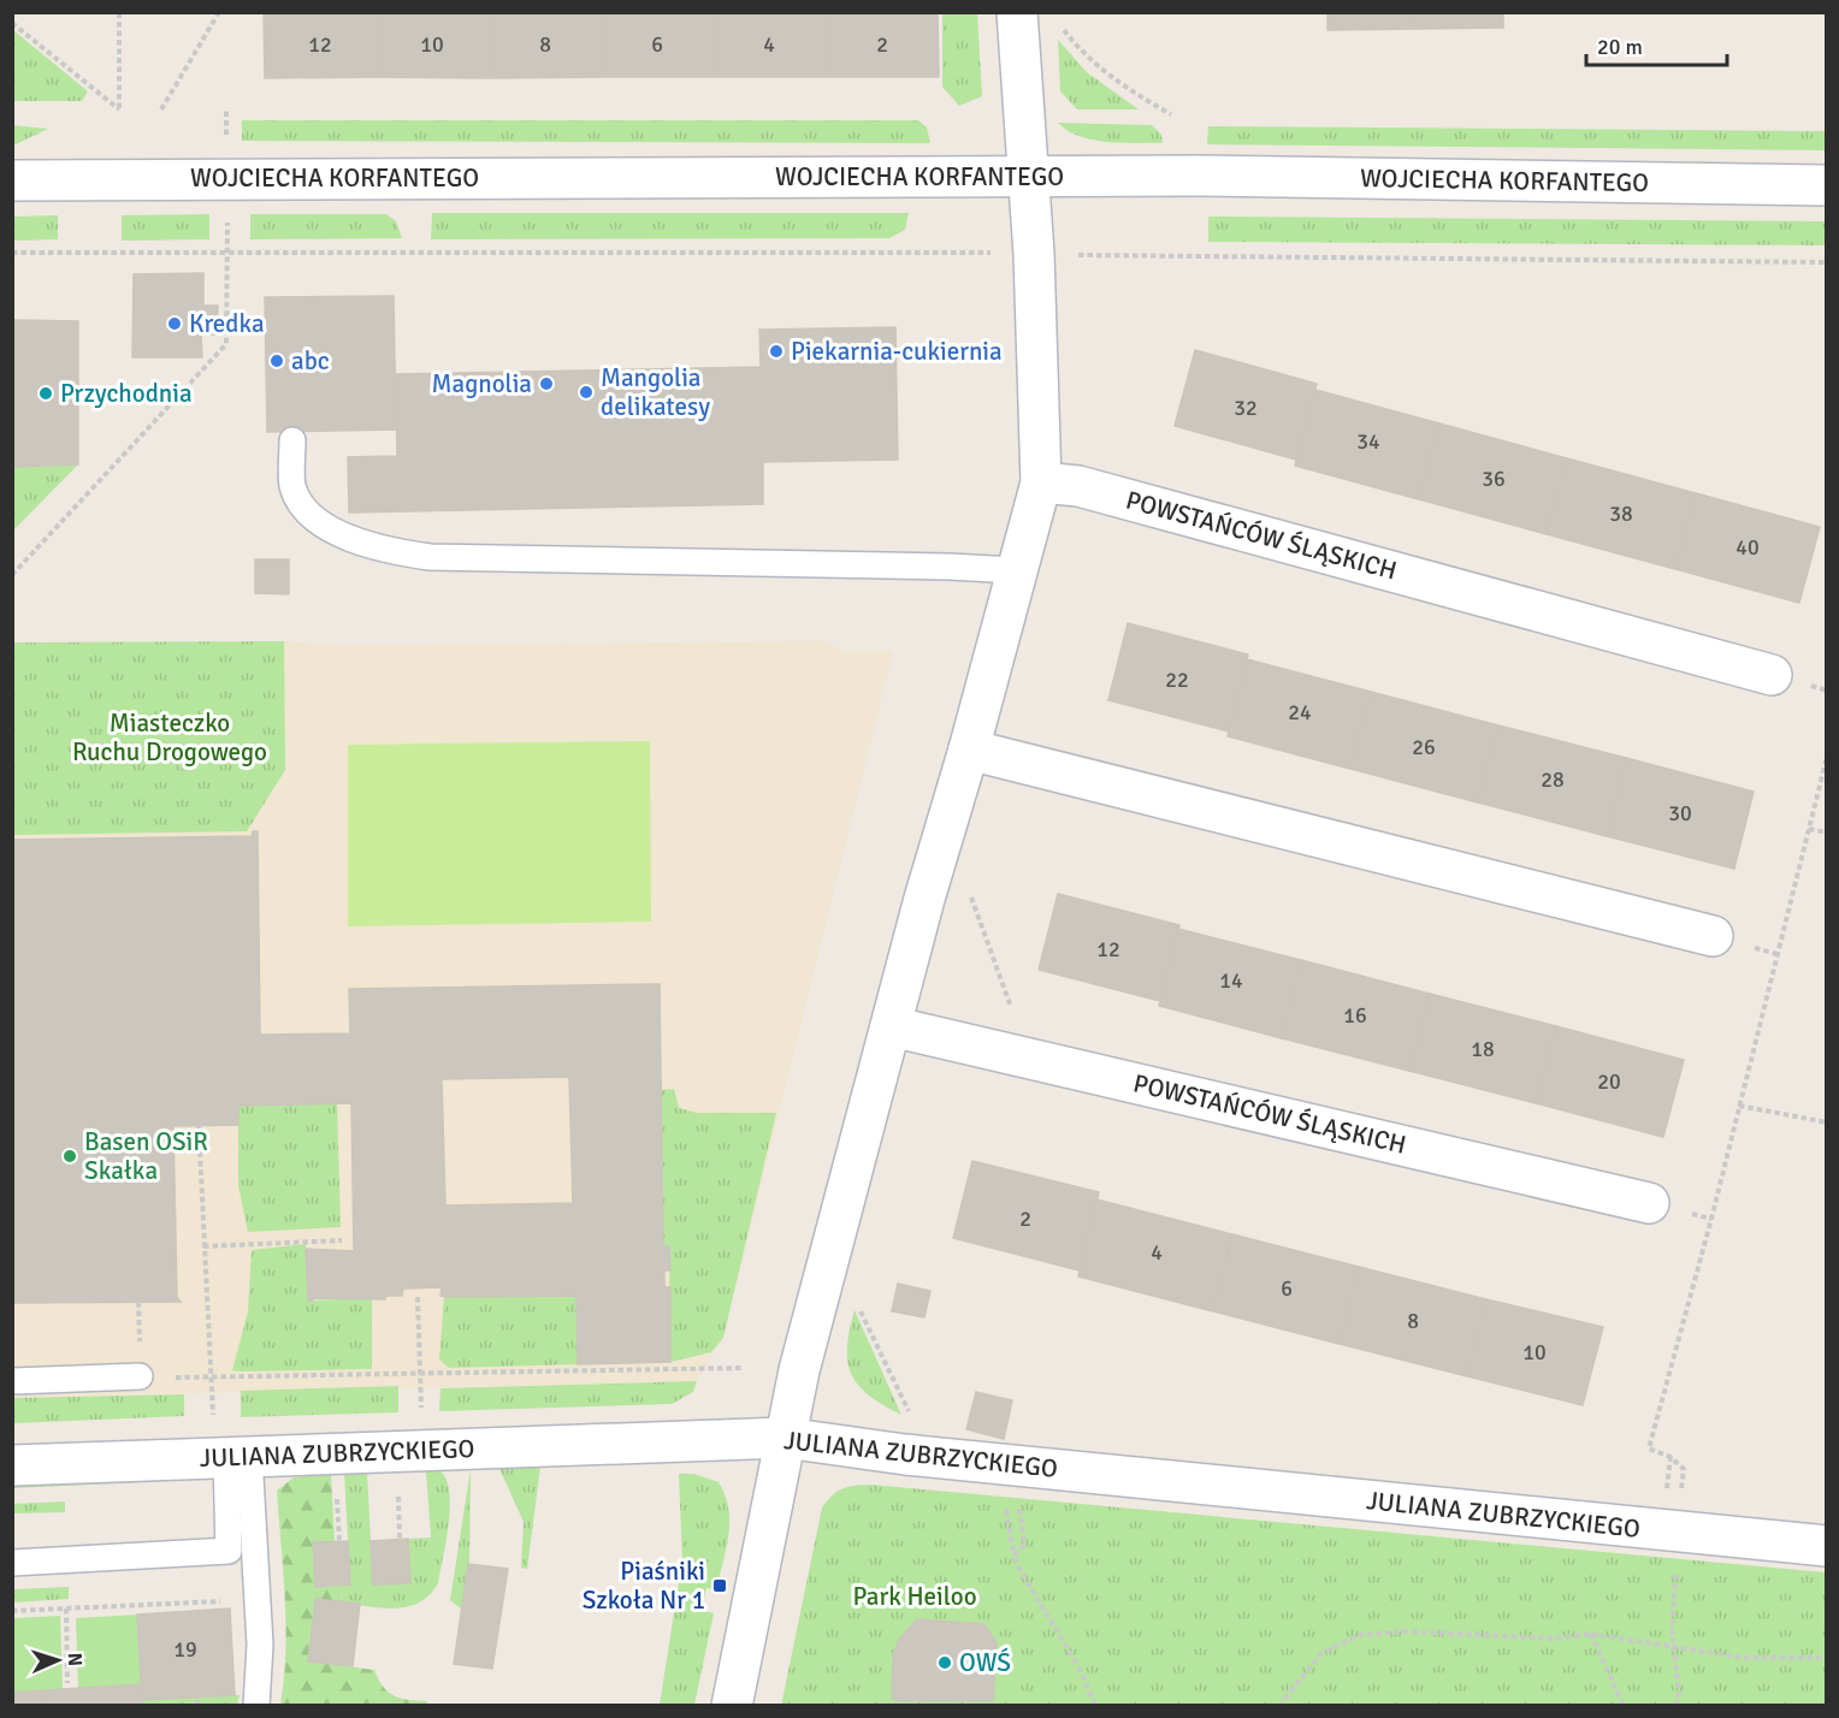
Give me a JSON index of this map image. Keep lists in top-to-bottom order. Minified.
{"streets":{"street":["WOJCIECHA KORFANTEGO","POWSTAŃCÓW ŚLĄSKICH","JULIANA ZUBRZYCKIEGO"]},"parks":["Miasteczko Ruchu Drogowego","Park Heiloo"],"places":{"other":["Kredka","Piekarnia-cukiernia","abc","Magnolia","Mangolia delikatesy","Przychodnia","Basen OSiR Skałka","OWŚ"],"transit":["Piaśniki Szkoła Nr 1"]},"house_numbers":["12","10","8","6","4","2","32","34","36","38","40","22","24","26","28","30","12","14","16","18","20","2","4","6","8","10","19"],"scale_bar":"20 m","north":"right"}
